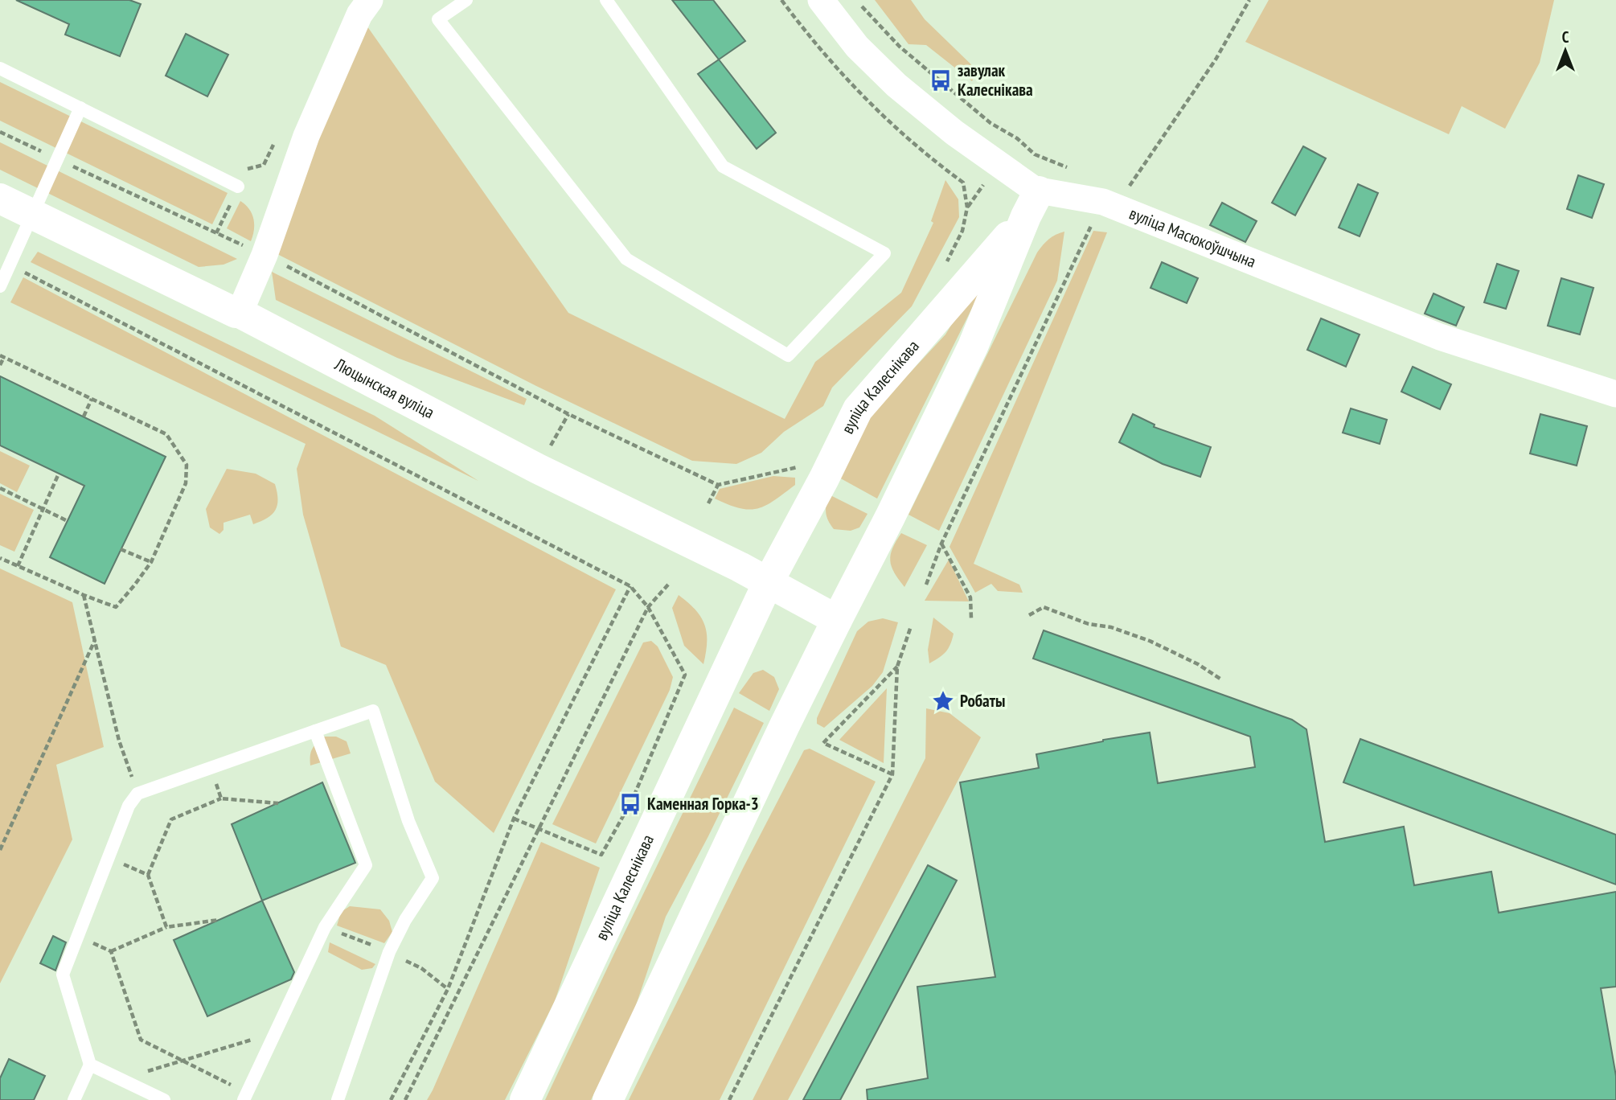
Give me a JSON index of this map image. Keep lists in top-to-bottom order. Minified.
{"streets":{"main road":["Люцынская вуліца","вуліца Калеснікава"],"street":["вуліца Масюкоўшчына"]},"crossings":[["вуліца Масюкоўшчына","вуліца Калеснікава"],["Люцынская вуліца","вуліца Калеснікава"]],"places":{"bus stop":["завулак Калеснікава","Каменная Горка-3"],"place":["Робаты"]},"north":"top"}
